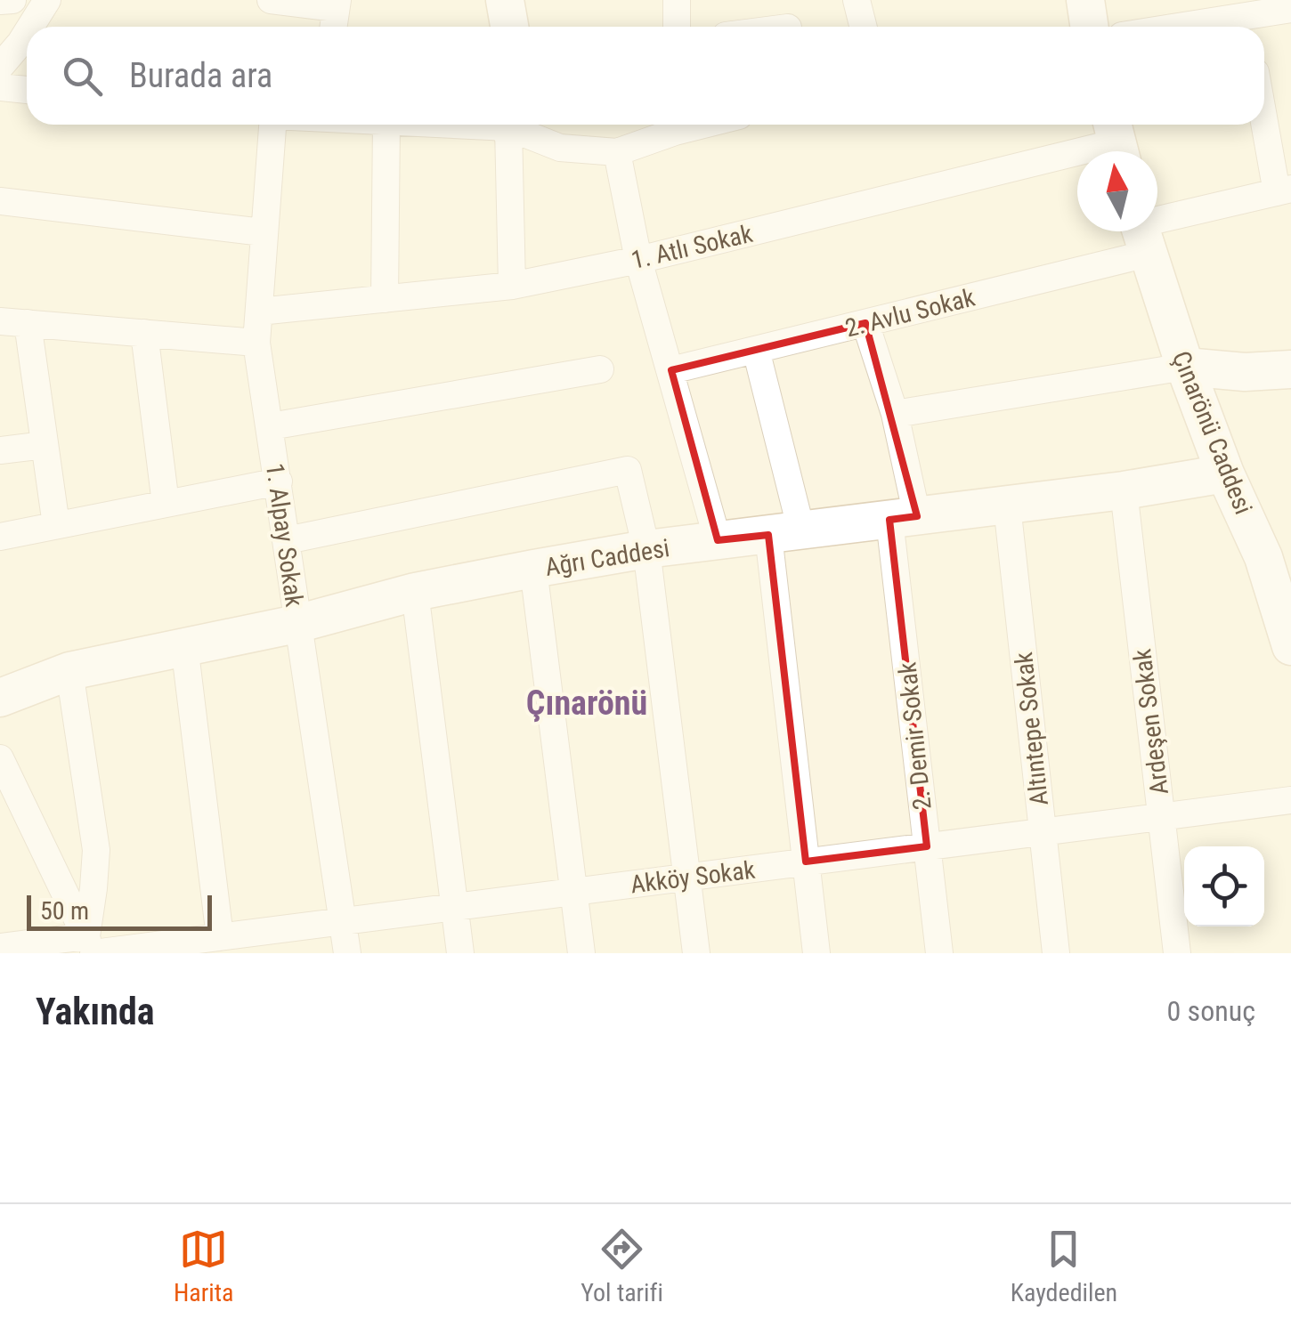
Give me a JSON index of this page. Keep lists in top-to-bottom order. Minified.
{"streets":{"street":["1. Atlı Sokak","2. Avlu Sokak","Çınarönü Caddesi","1. Alpay Sokak","Ağrı Caddesi","Ardeşen Sokak","Altıntepe Sokak","2. Demir Sokak","Akköy Sokak"]},"crossings":[["1. Atlı Sokak","1. Alpay Sokak"],["2. Avlu Sokak","Çınarönü Caddesi"],["2. Avlu Sokak","2. Demir Sokak"],["Çınarönü Caddesi","Ağrı Caddesi"],["1. Alpay Sokak","Ağrı Caddesi"],["1. Alpay Sokak","Akköy Sokak"],["Ağrı Caddesi","Ardeşen Sokak"],["Ağrı Caddesi","Altıntepe Sokak"],["Ağrı Caddesi","2. Demir Sokak"],["Ardeşen Sokak","Akköy Sokak"],["Altıntepe Sokak","Akköy Sokak"],["2. Demir Sokak","Akköy Sokak"]],"districts":["Çınarönü"],"scale_bar":"50 m","north":"top","page":{"search":"Burada ara","scale":"50 m","heading":["Yakında","0 sonuç"],"nav":["Harita","Yol tarifi","Kaydedilen"]}}
